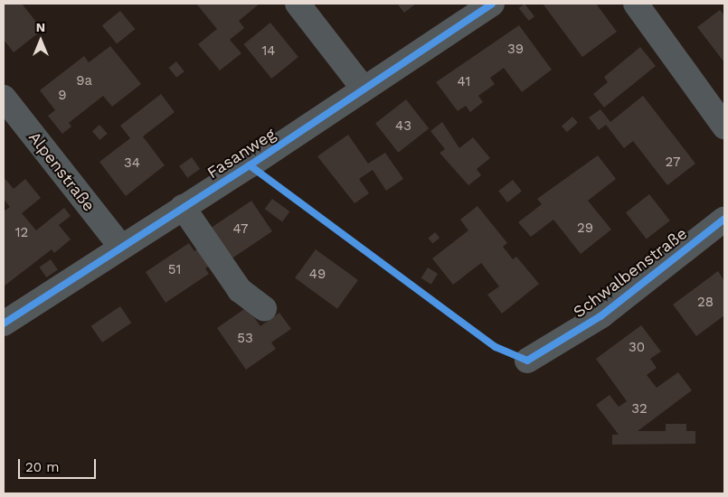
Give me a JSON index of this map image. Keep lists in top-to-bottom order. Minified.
{"streets":{"street":["Fasanweg","Alpenstraße","Schwalbenstraße"]},"crossings":[["Fasanweg","Alpenstraße"]],"house_numbers":["39","14","9a","41","9","43","27","34","29","47","12","51","49","28","53","30","32"],"scale_bar":"20 m","north":"top"}
